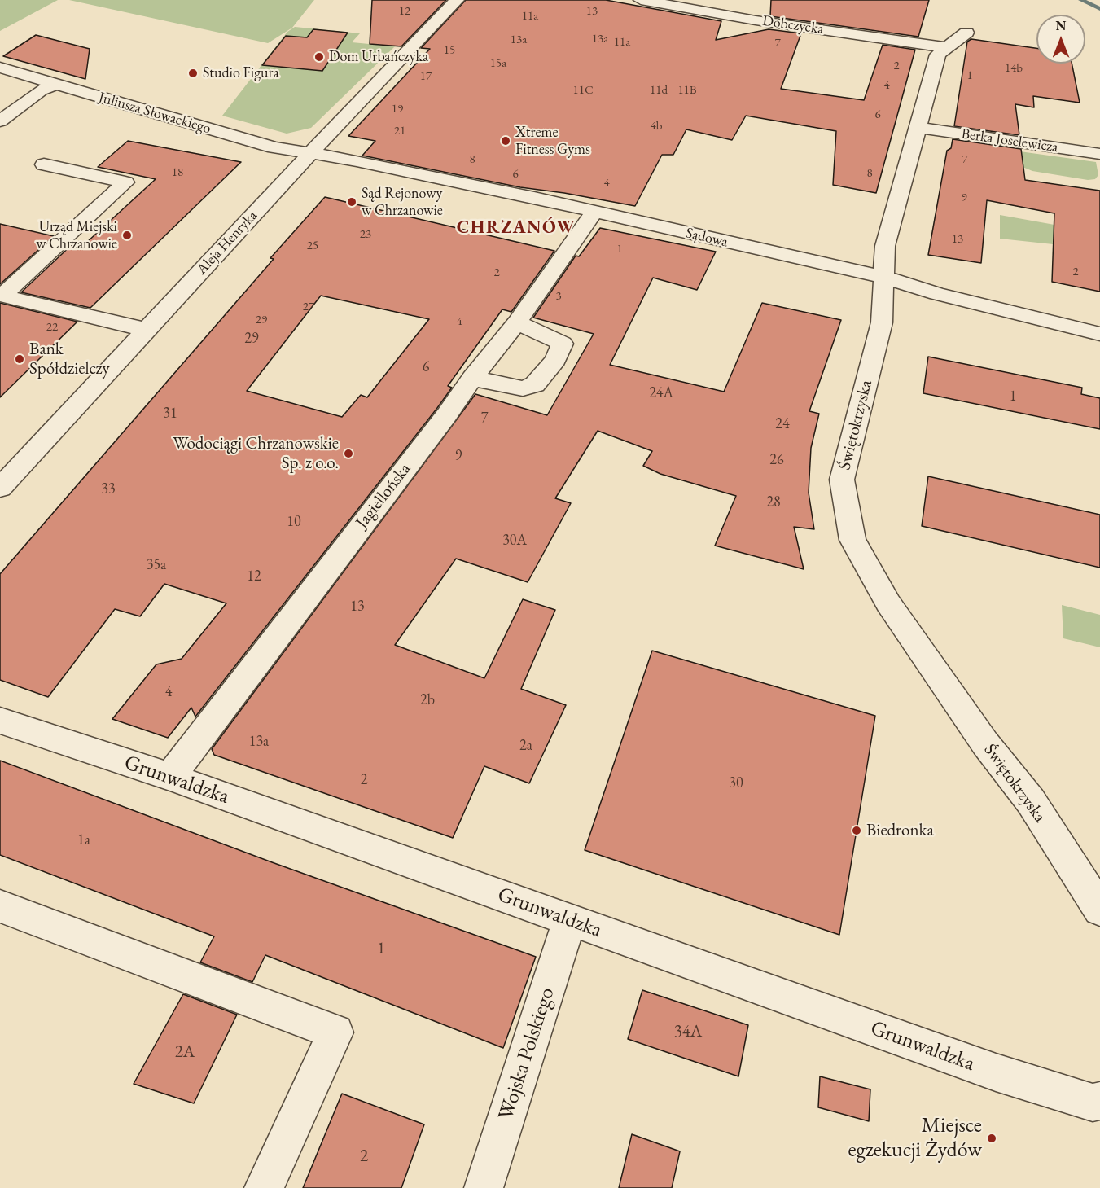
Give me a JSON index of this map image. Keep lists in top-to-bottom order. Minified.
{"streets":{"street":["Dobczycka","Juliusza Słowackiego","Berka Joselewicza","Sądowa","Aleja Henryka","Świętokrzyska","Jagiellońska","Grunwaldzka","Wojska Polskiego"]},"crossings":[["Dobczycka","Świętokrzyska"],["Juliusza Słowackiego","Sądowa"],["Juliusza Słowackiego","Aleja Henryka"],["Berka Joselewicza","Świętokrzyska"],["Sądowa","Aleja Henryka"],["Sądowa","Świętokrzyska"],["Sądowa","Jagiellońska"],["Jagiellońska","Grunwaldzka"],["Grunwaldzka","Wojska Polskiego"]],"districts":["CHRZANÓW"],"places":["Dom Urbańczyka","Studio Figura","Xtreme Fitness Gyms","Sąd Rejonowy w Chrzanowie","Urząd Miejski w Chrzanowie","Bank Spółdzielczy","Wodociągi Chrzanowskie Sp. z o.o.","Biedronka","Miejsce egzekucji Żydów"],"house_numbers":["12","13","11a","13a","13a","11a","7","15","15a","2","14b","1","17","4","11C","11d","11B","19","6","4b","21","8","7","18","8","6","4","9","23","13","25","1","2","2","3","27","29","4","22","29","6","24A","1","31","7","24","9","26","33","28","10","30A","35a","12","13","4","2b","13a","2a","2","30","1a","1","34A","2A","2"],"north":"top"}
